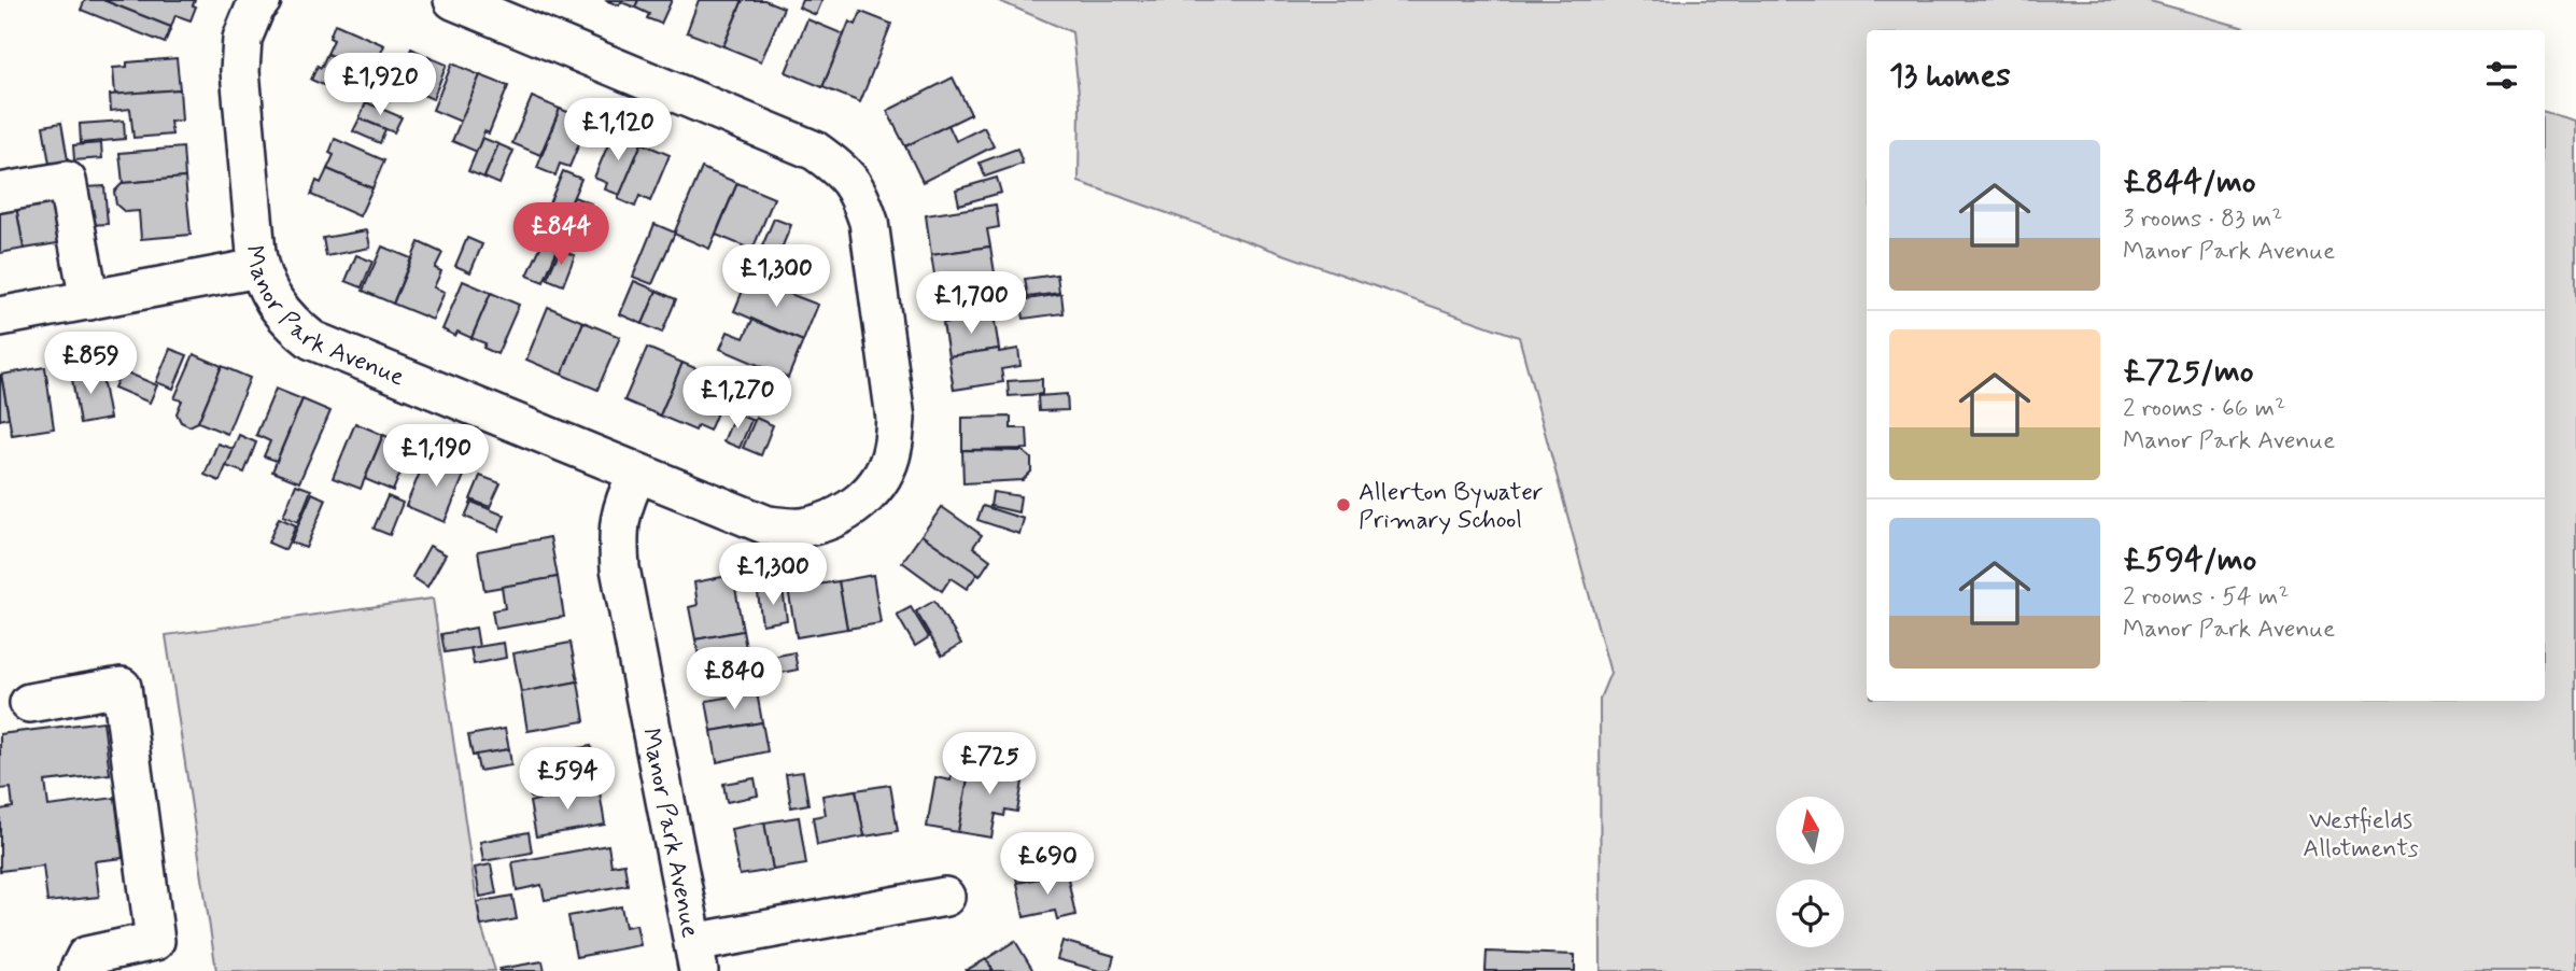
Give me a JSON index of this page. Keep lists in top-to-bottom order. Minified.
{"streets":{"street":["Manor Park Avenue"]},"parks":["Westfields Allotments"],"places":["Allerton Bywater Primary School"],"north":"top","page":{"heading":"13 homes","price":["£1,920","£1,120","£844","£1,300","£1,700","£859","£1,270","£1,190","£1,300","£840","£725","£594","£690"],"list":[{"name":"£844/mo","note":"3 rooms · 83 m² · Manor Park Avenue"},{"name":"£725/mo","note":"2 rooms · 66 m² · Manor Park Avenue"},{"name":"£594/mo","note":"2 rooms · 54 m² · Manor Park Avenue"}]}}
